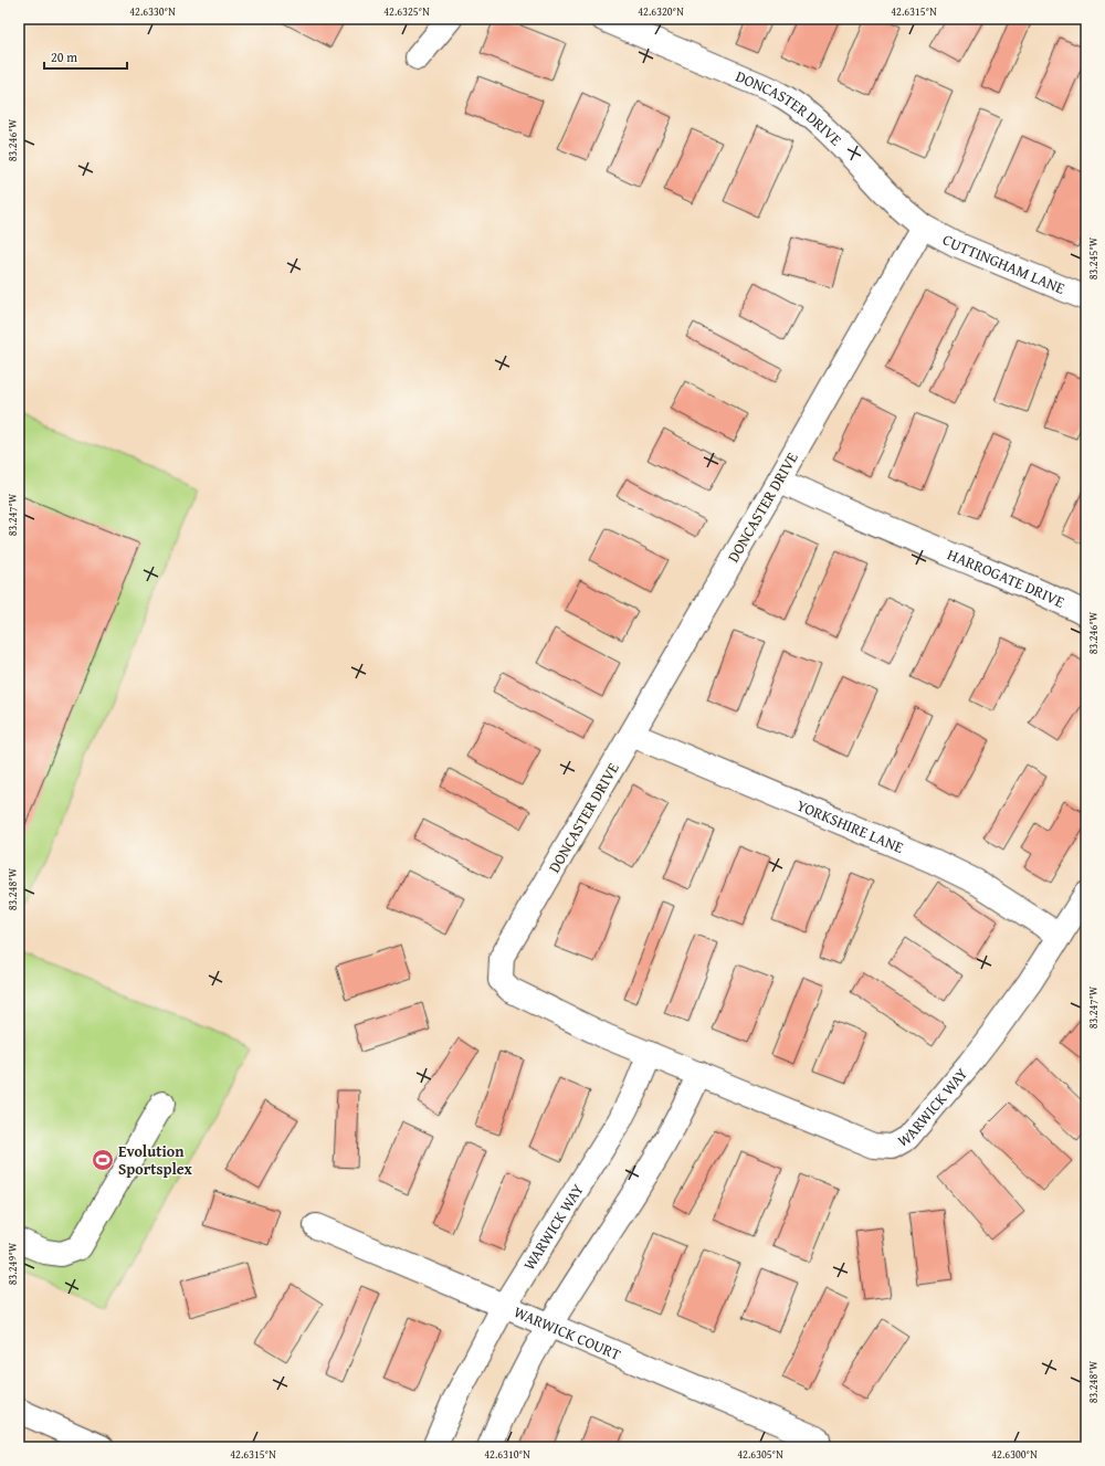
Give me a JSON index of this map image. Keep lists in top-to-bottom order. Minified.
{"streets":{"street":["DONCASTER DRIVE","CUTTINGHAM LANE","HARROGATE DRIVE","YORKSHIRE LANE","WARWICK WAY","WARWICK COURT"]},"crossings":[["DONCASTER DRIVE","CUTTINGHAM LANE"],["DONCASTER DRIVE","HARROGATE DRIVE"],["DONCASTER DRIVE","YORKSHIRE LANE"],["DONCASTER DRIVE","WARWICK WAY"],["YORKSHIRE LANE","WARWICK WAY"],["WARWICK WAY","WARWICK COURT"]],"places":{"sports":["Evolution Sportsplex"]},"scale_bar":"20 m","coordinates":["42.6330°N","42.6325°N","42.6320°N","42.6315°N","83.246°W","83.245°W","83.247°W","83.248°W","83.249°W","42.6310°N","42.6305°N","42.6300°N"]}
